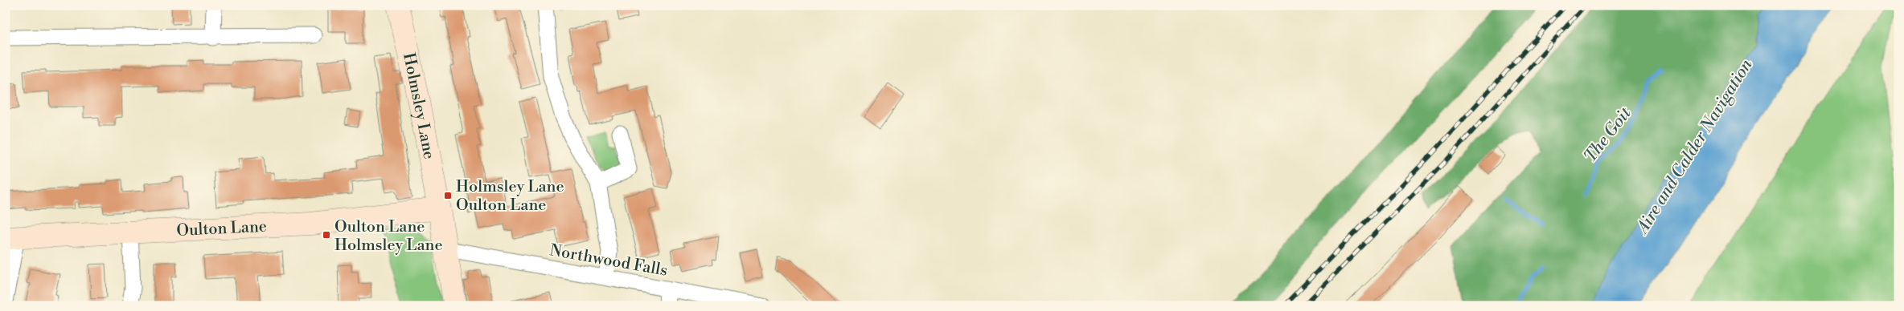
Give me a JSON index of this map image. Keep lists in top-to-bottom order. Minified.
{"streets":{"street":["Holmsley Lane","Oulton Lane","Northwood Falls"]},"crossings":[["Holmsley Lane","Oulton Lane"],["Holmsley Lane","Northwood Falls"]],"water":["The Goit","Aire and Calder Navigation"],"places":{"transit":["Holmsley Lane Oulton Lane","Oulton Lane Holmsley Lane"]}}
